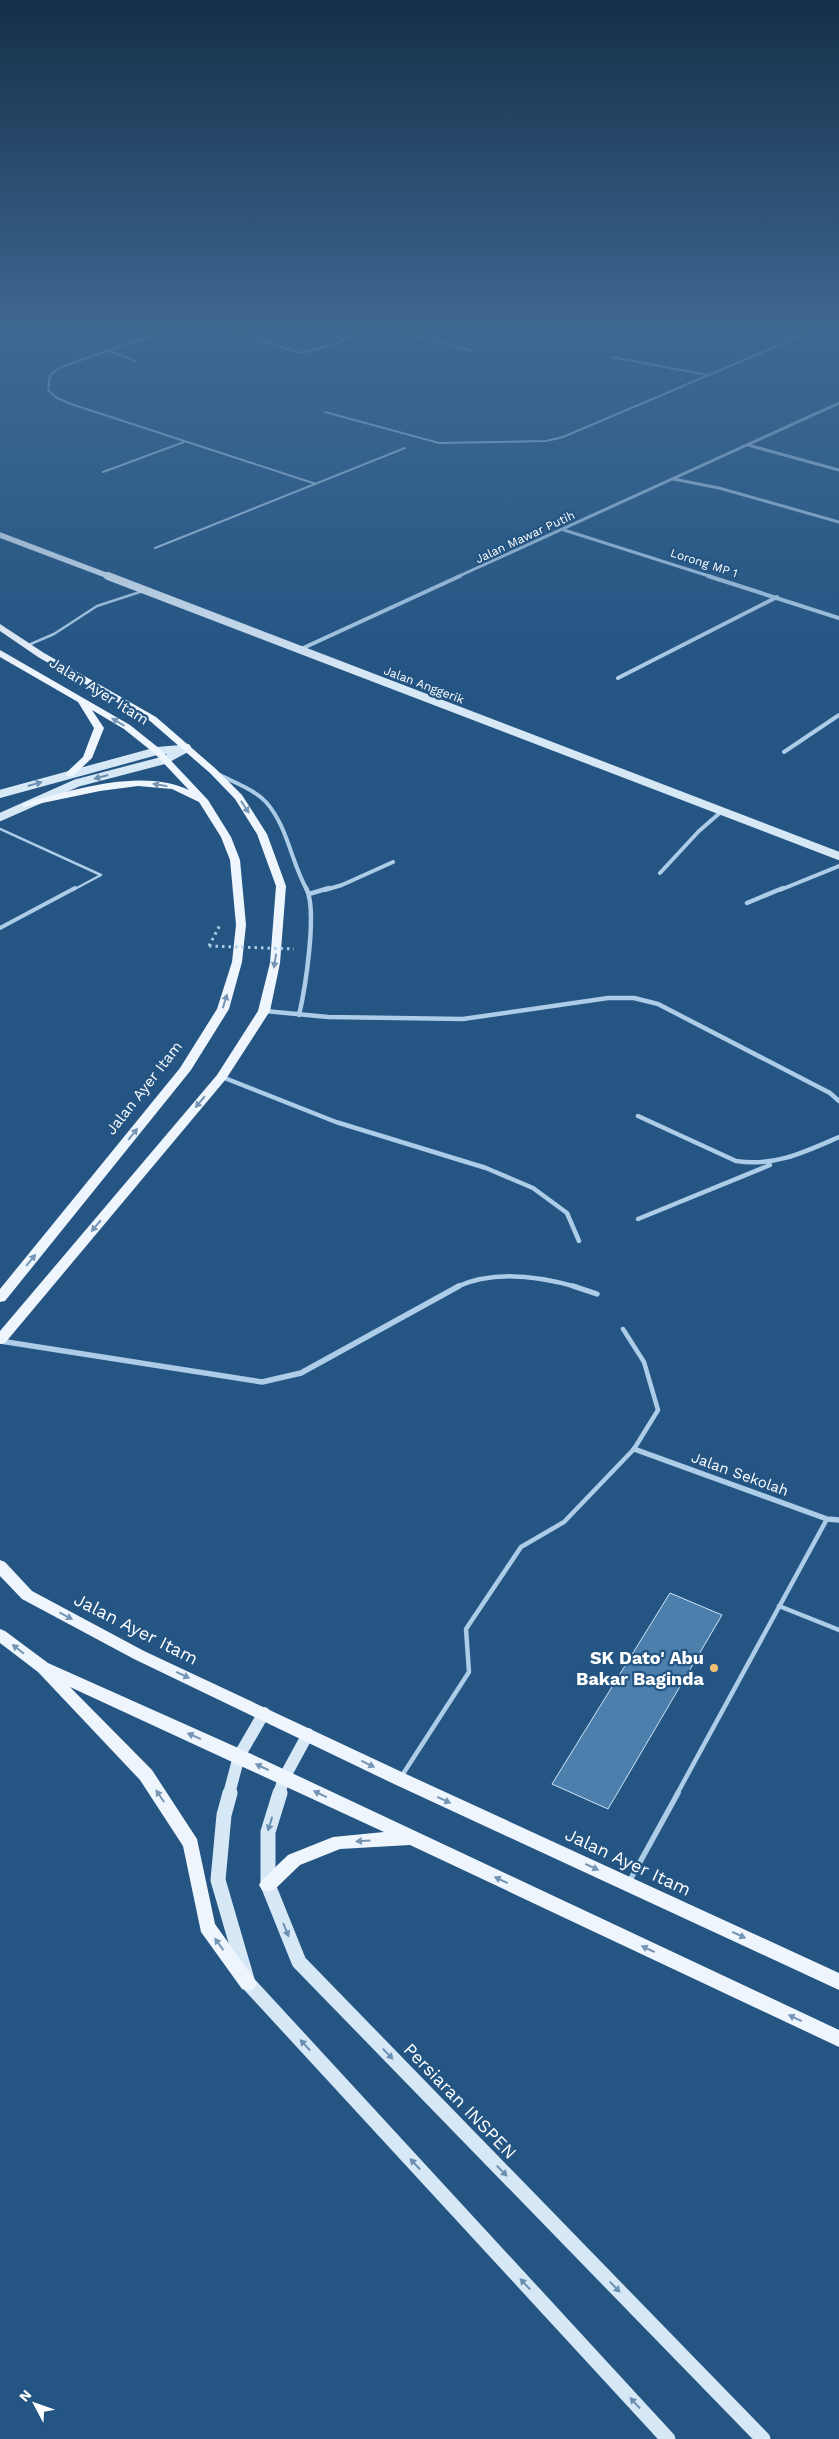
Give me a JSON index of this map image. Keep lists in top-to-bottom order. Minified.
{"streets":{"main road":["Jalan Ayer Itam"],"street":["Jalan Mawar Putih","Lorong MP 1","Jalan Anggerik","Jalan Sekolah","Persiaran INSPEN"]},"crossings":[["Jalan Mawar Putih","Lorong MP 1"],["Jalan Mawar Putih","Jalan Anggerik"],["Jalan Ayer Itam","Persiaran INSPEN"]],"places":["SK Dato' Abu Bakar Baginda"],"north":"top left"}
